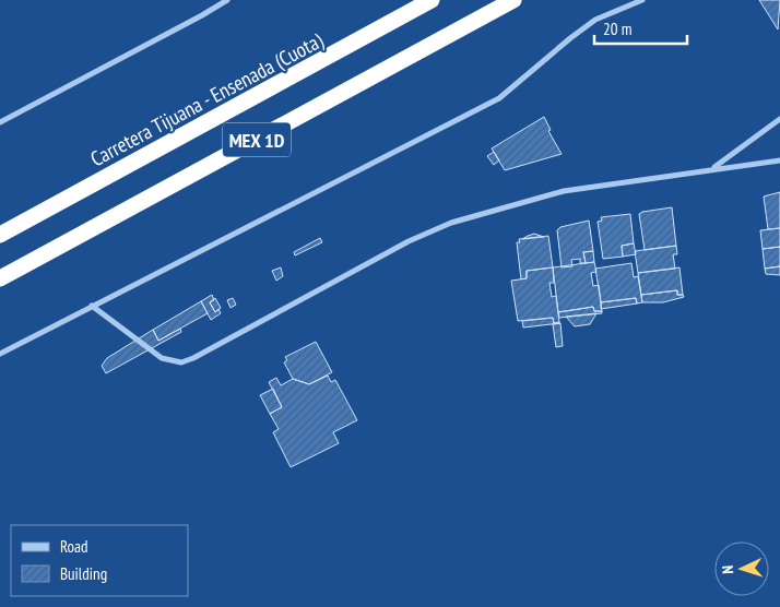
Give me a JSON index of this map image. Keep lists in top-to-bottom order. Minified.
{"streets":{"highway":["Carretera Tijuana - Ensenada (Cuota)","MEX 1D"]},"legend":["Road","Building"],"scale_bar":"20 m","north":"left"}
